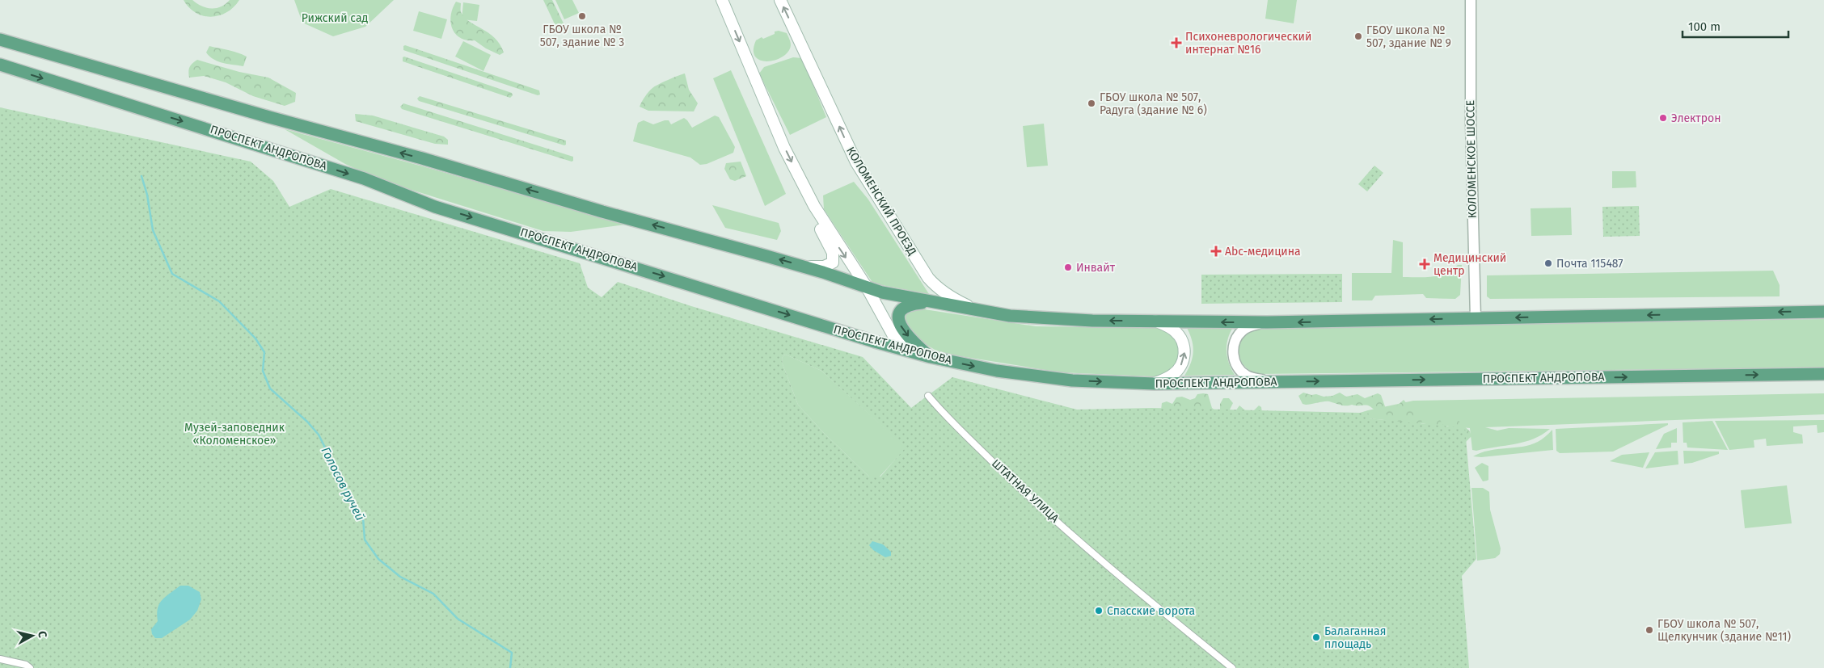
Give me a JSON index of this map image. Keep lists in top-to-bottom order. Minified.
{"streets":{"main road":["ПРОСПЕКТ АНДРОПОВА","КОЛОМЕНСКИЙ ПРОЕЗД"],"street":["КОЛОМЕНСКОЕ ШОССЕ","ШТАТНАЯ УЛИЦА"]},"water":["Голосов ручей"],"parks":["Рижский сад","Музей-заповедник «Коломенское»"],"places":{"other":["ГБОУ школа № 507, здание № 3","ГБОУ школа № 507, здание № 9","ГБОУ школа № 507, Радуга (здание № 6)","Электрон","Почта 115487","Инвайт","Спасские ворота","ГБОУ школа № 507, Щелкунчик (здание №11)","Балаганная площадь"],"health":["Психоневрологический интернат №16","Abc-медицина","Медицинский центр"]},"scale_bar":"100 m","north":"right"}
